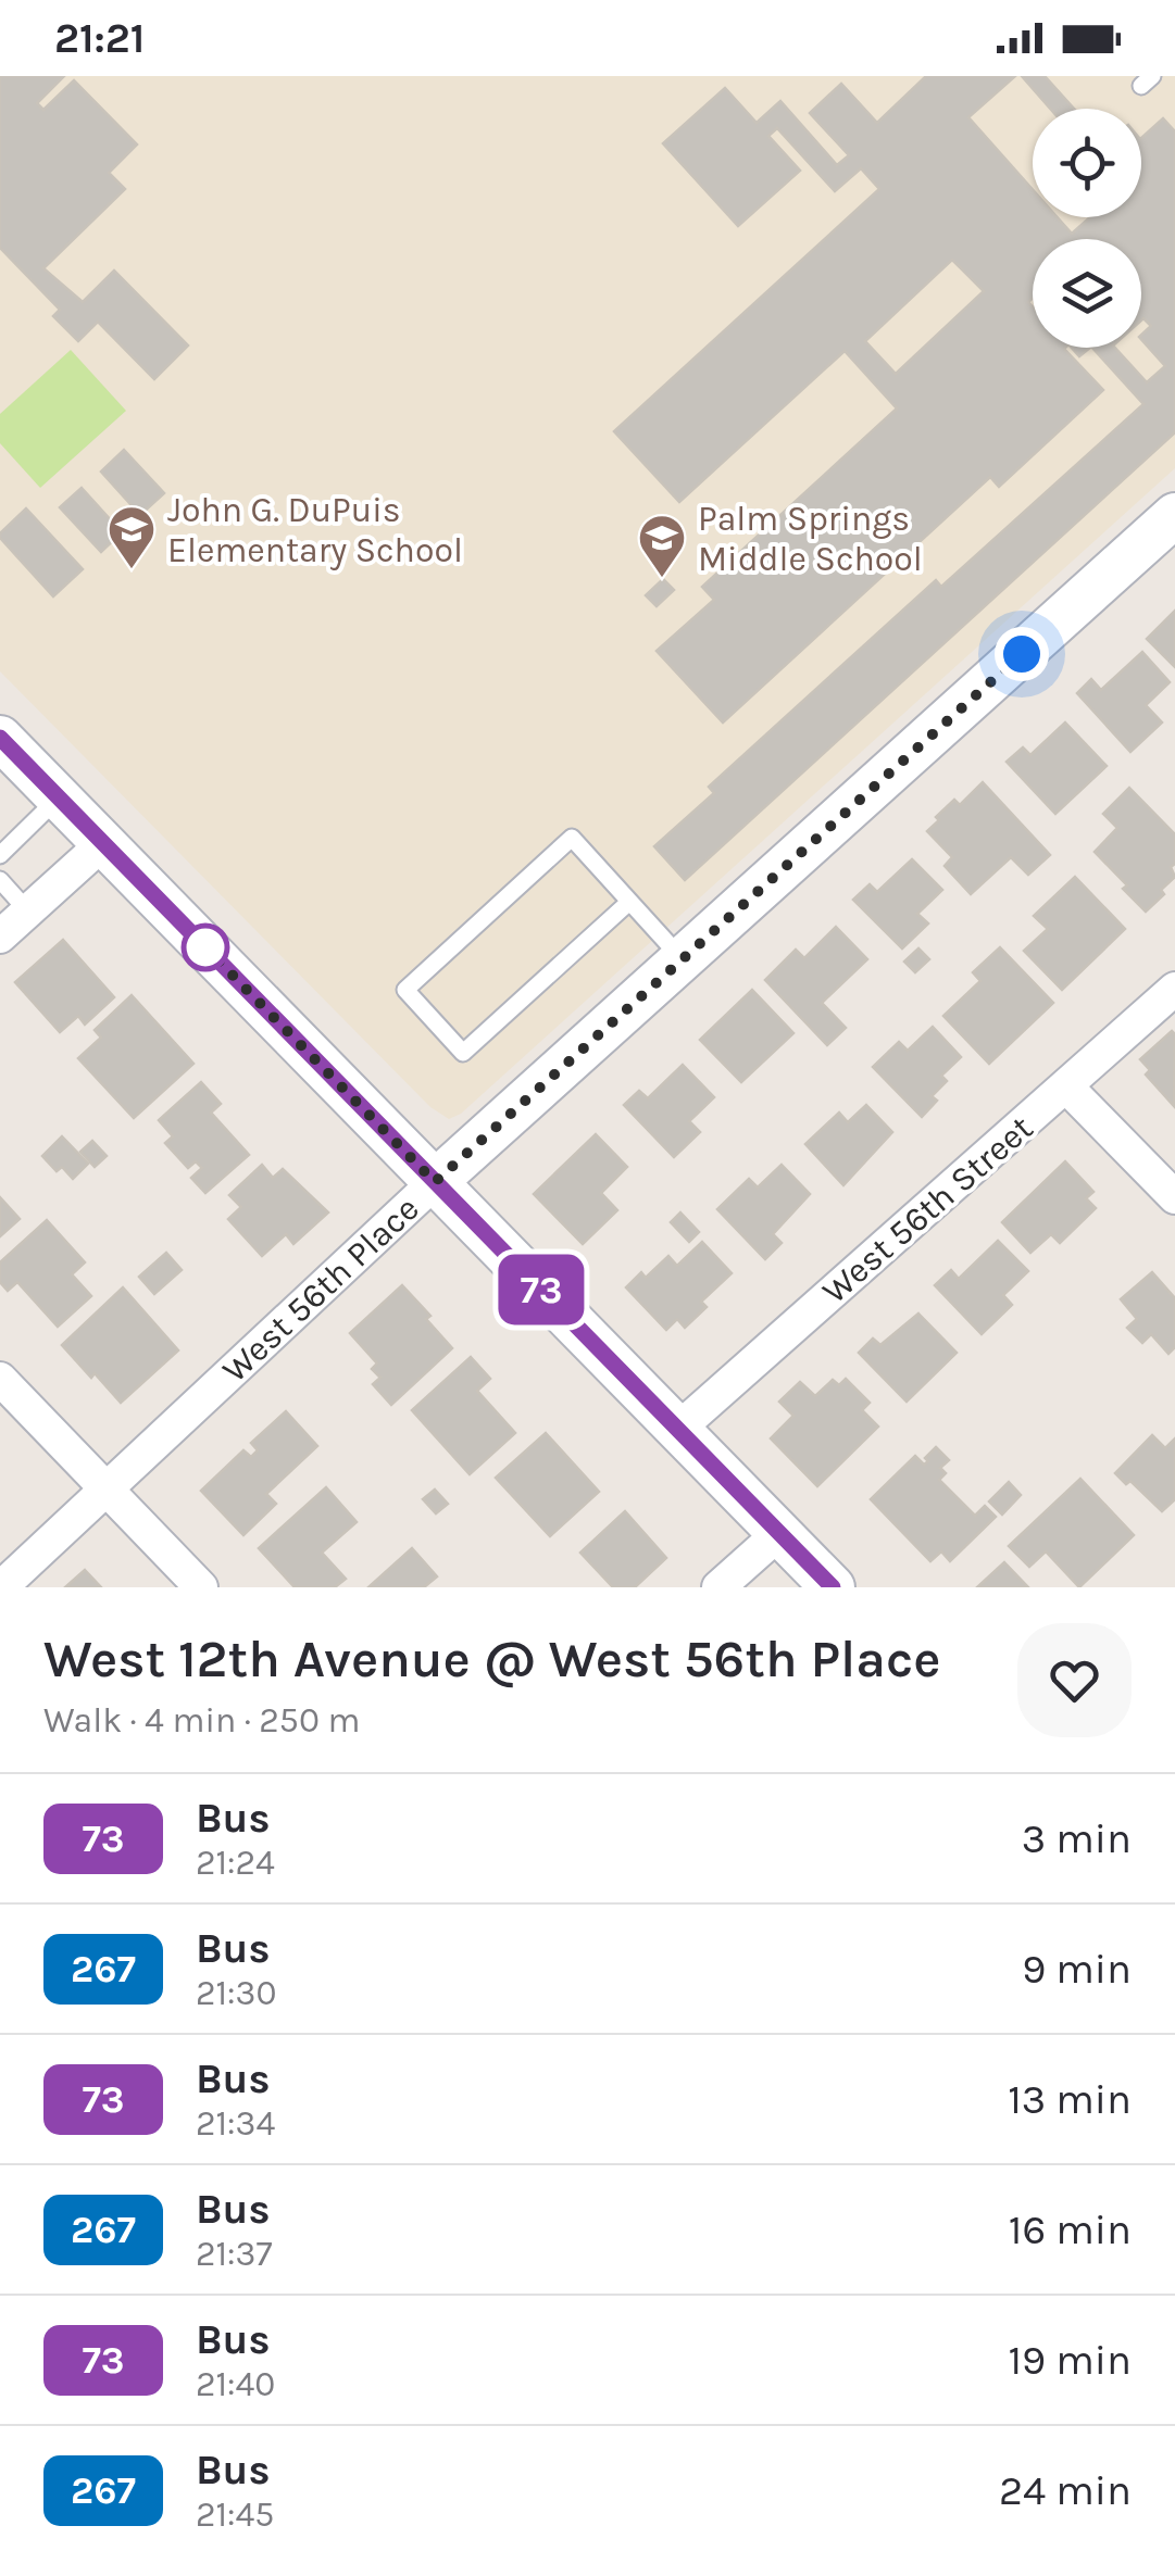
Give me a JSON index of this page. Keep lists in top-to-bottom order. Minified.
{"streets":{"main road":["West 56th Place"],"street":["West 56th Street"]},"places":{"school or university":["John G. DuPuis Elementary School","Palm Springs Middle School"]},"lines":["bus line 73"],"page":{"status":"21:21","on_map":"73","heading":["West 12th Avenue @ West 56th Place","Walk · 4 min · 250 m"],"list":[{"mark":"73","name":"Bus","note":"21:24","value":"3 min"},{"mark":"267","name":"Bus","note":"21:30","value":"9 min"},{"mark":"73","name":"Bus","note":"21:34","value":"13 min"},{"mark":"267","name":"Bus","note":"21:37","value":"16 min"},{"mark":"73","name":"Bus","note":"21:40","value":"19 min"},{"mark":"267","name":"Bus","note":"21:45","value":"24 min"}]}}
